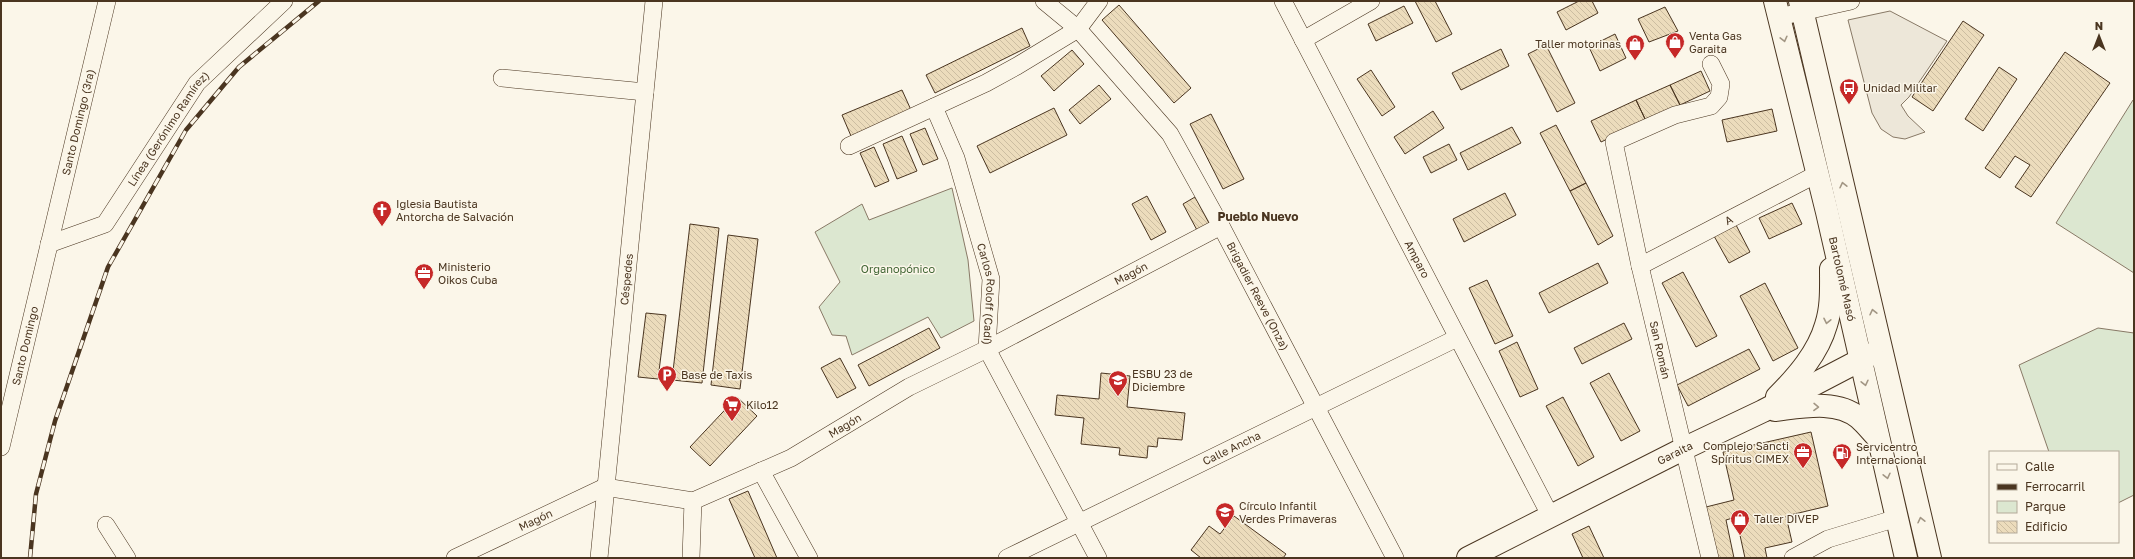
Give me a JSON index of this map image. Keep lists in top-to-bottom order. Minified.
{"streets":{"main road":["Bartolomé Masó","Garaita"],"street":["Santo Domingo (3ra)","Línea (Gerónimo Ramírez)","A","Amparo","Magón","Céspedes","Carlos Roloff (Cadí)","Brigadier Reeve (Onza)","Santo Domingo","San Román","Calle Ancha"]},"crossings":[["Santo Domingo (3ra)","Línea (Gerónimo Ramírez)"],["Santo Domingo (3ra)","Santo Domingo"],["Línea (Gerónimo Ramírez)","Santo Domingo"],["A","Bartolomé Masó"],["A","San Román"],["Amparo","Calle Ancha"],["Amparo","Garaita"],["Magón","Céspedes"],["Magón","Carlos Roloff (Cadí)"],["Magón","Brigadier Reeve (Onza)"],["Bartolomé Masó","Garaita"],["Carlos Roloff (Cadí)","Calle Ancha"],["Brigadier Reeve (Onza)","Calle Ancha"],["San Román","Garaita"]],"districts":["Pueblo Nuevo"],"parks":["Organopónico"],"places":{"shop":["Venta Gas Garaita","Taller motorinas","Taller DIVEP"],"bus stop":["Unidad Militar"],"church":["Iglesia Bautista Antorcha de Salvación"],"office":["Ministerio Oikos Cuba","Complejo Sancti Spíritus CIMEX"],"parking":["Base de Taxis"],"school or university":["ESBU 23 de Diciembre","Círculo Infantil Verdes Primaveras"],"supermarket":["Kilo12"],"fuel station":["Servicentro Internacional"]},"legend":["Calle","Ferrocarril","Parque","Edificio"],"north":"top"}
